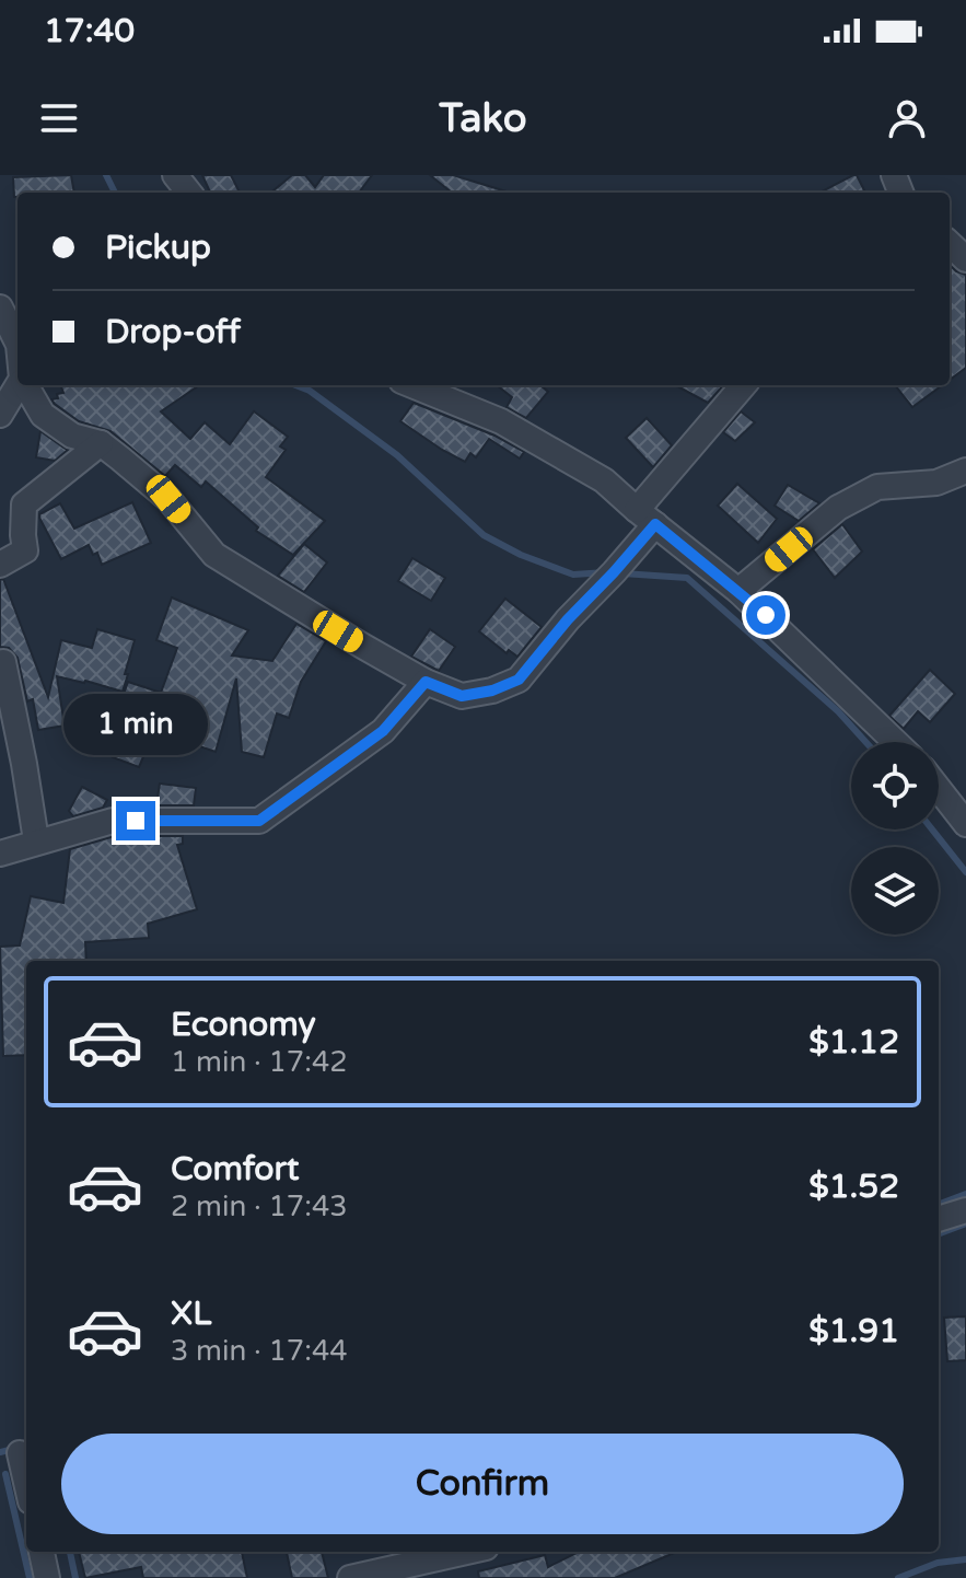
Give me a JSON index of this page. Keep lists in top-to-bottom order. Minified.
{"page":{"status":"17:40","header":"Tako","banner":["Pickup","Drop-off"],"bubble":"1 min","list":[{"name":"Economy","note":"1 min · 17:42","value":"$1.12"},{"name":"Comfort","note":"2 min · 17:43","value":"$1.52"},{"name":"XL","note":"3 min · 17:44","value":"$1.91"}],"buttons":"Confirm"}}
